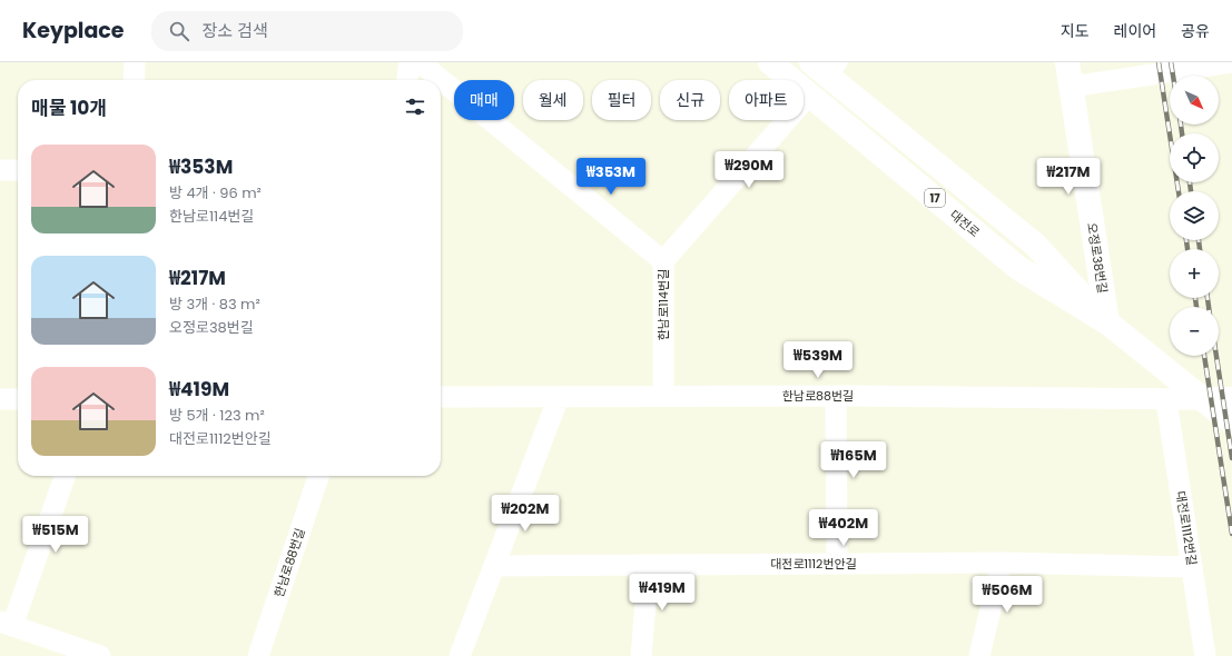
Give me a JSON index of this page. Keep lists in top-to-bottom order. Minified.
{"streets":{"main road":["17","대전로","오정로38번길"],"street":["한남로114번길","한남로88번길","대전로1112번길","대전로1112번안길"]},"crossings":[["대전로","오정로38번길"],["대전로","한남로88번길"],["한남로114번길","한남로88번길"],["한남로88번길","대전로1112번길"],["대전로1112번길","대전로1112번안길"]],"north":"bottom right","page":{"header":"Keyplace","search":"장소 검색","nav":["지도","레이어","공유"],"map_buttons":["+","−"],"chip":["매매","월세","필터","신규","아파트"],"heading":"매물 10개","list":[{"name":"₩353M","note":"방 4개 · 96 m² · 한남로114번길"},{"name":"₩217M","note":"방 3개 · 83 m² · 오정로38번길"},{"name":"₩419M","note":"방 5개 · 123 m² · 대전로1112번안길"}],"price":["₩290M","₩353M","₩217M","₩539M","₩165M","₩202M","₩402M","₩515M","₩419M","₩506M"]}}
